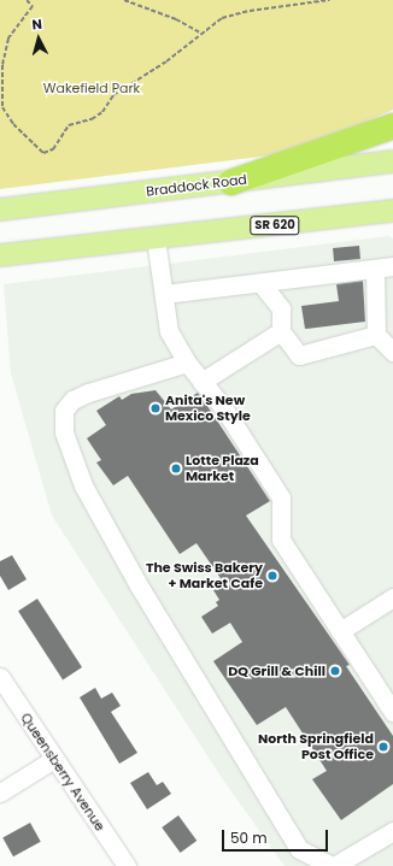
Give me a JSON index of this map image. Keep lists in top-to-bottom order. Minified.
{"streets":{"main road":["Braddock Road","SR 620"],"street":["Queensberry Avenue"]},"parks":["Wakefield Park"],"places":["Anita's New Mexico Style","Lotte Plaza Market","The Swiss Bakery + Market Cafe","DQ Grill & Chill","North Springfield Post Office"],"scale_bar":"50 m","north":"top"}
